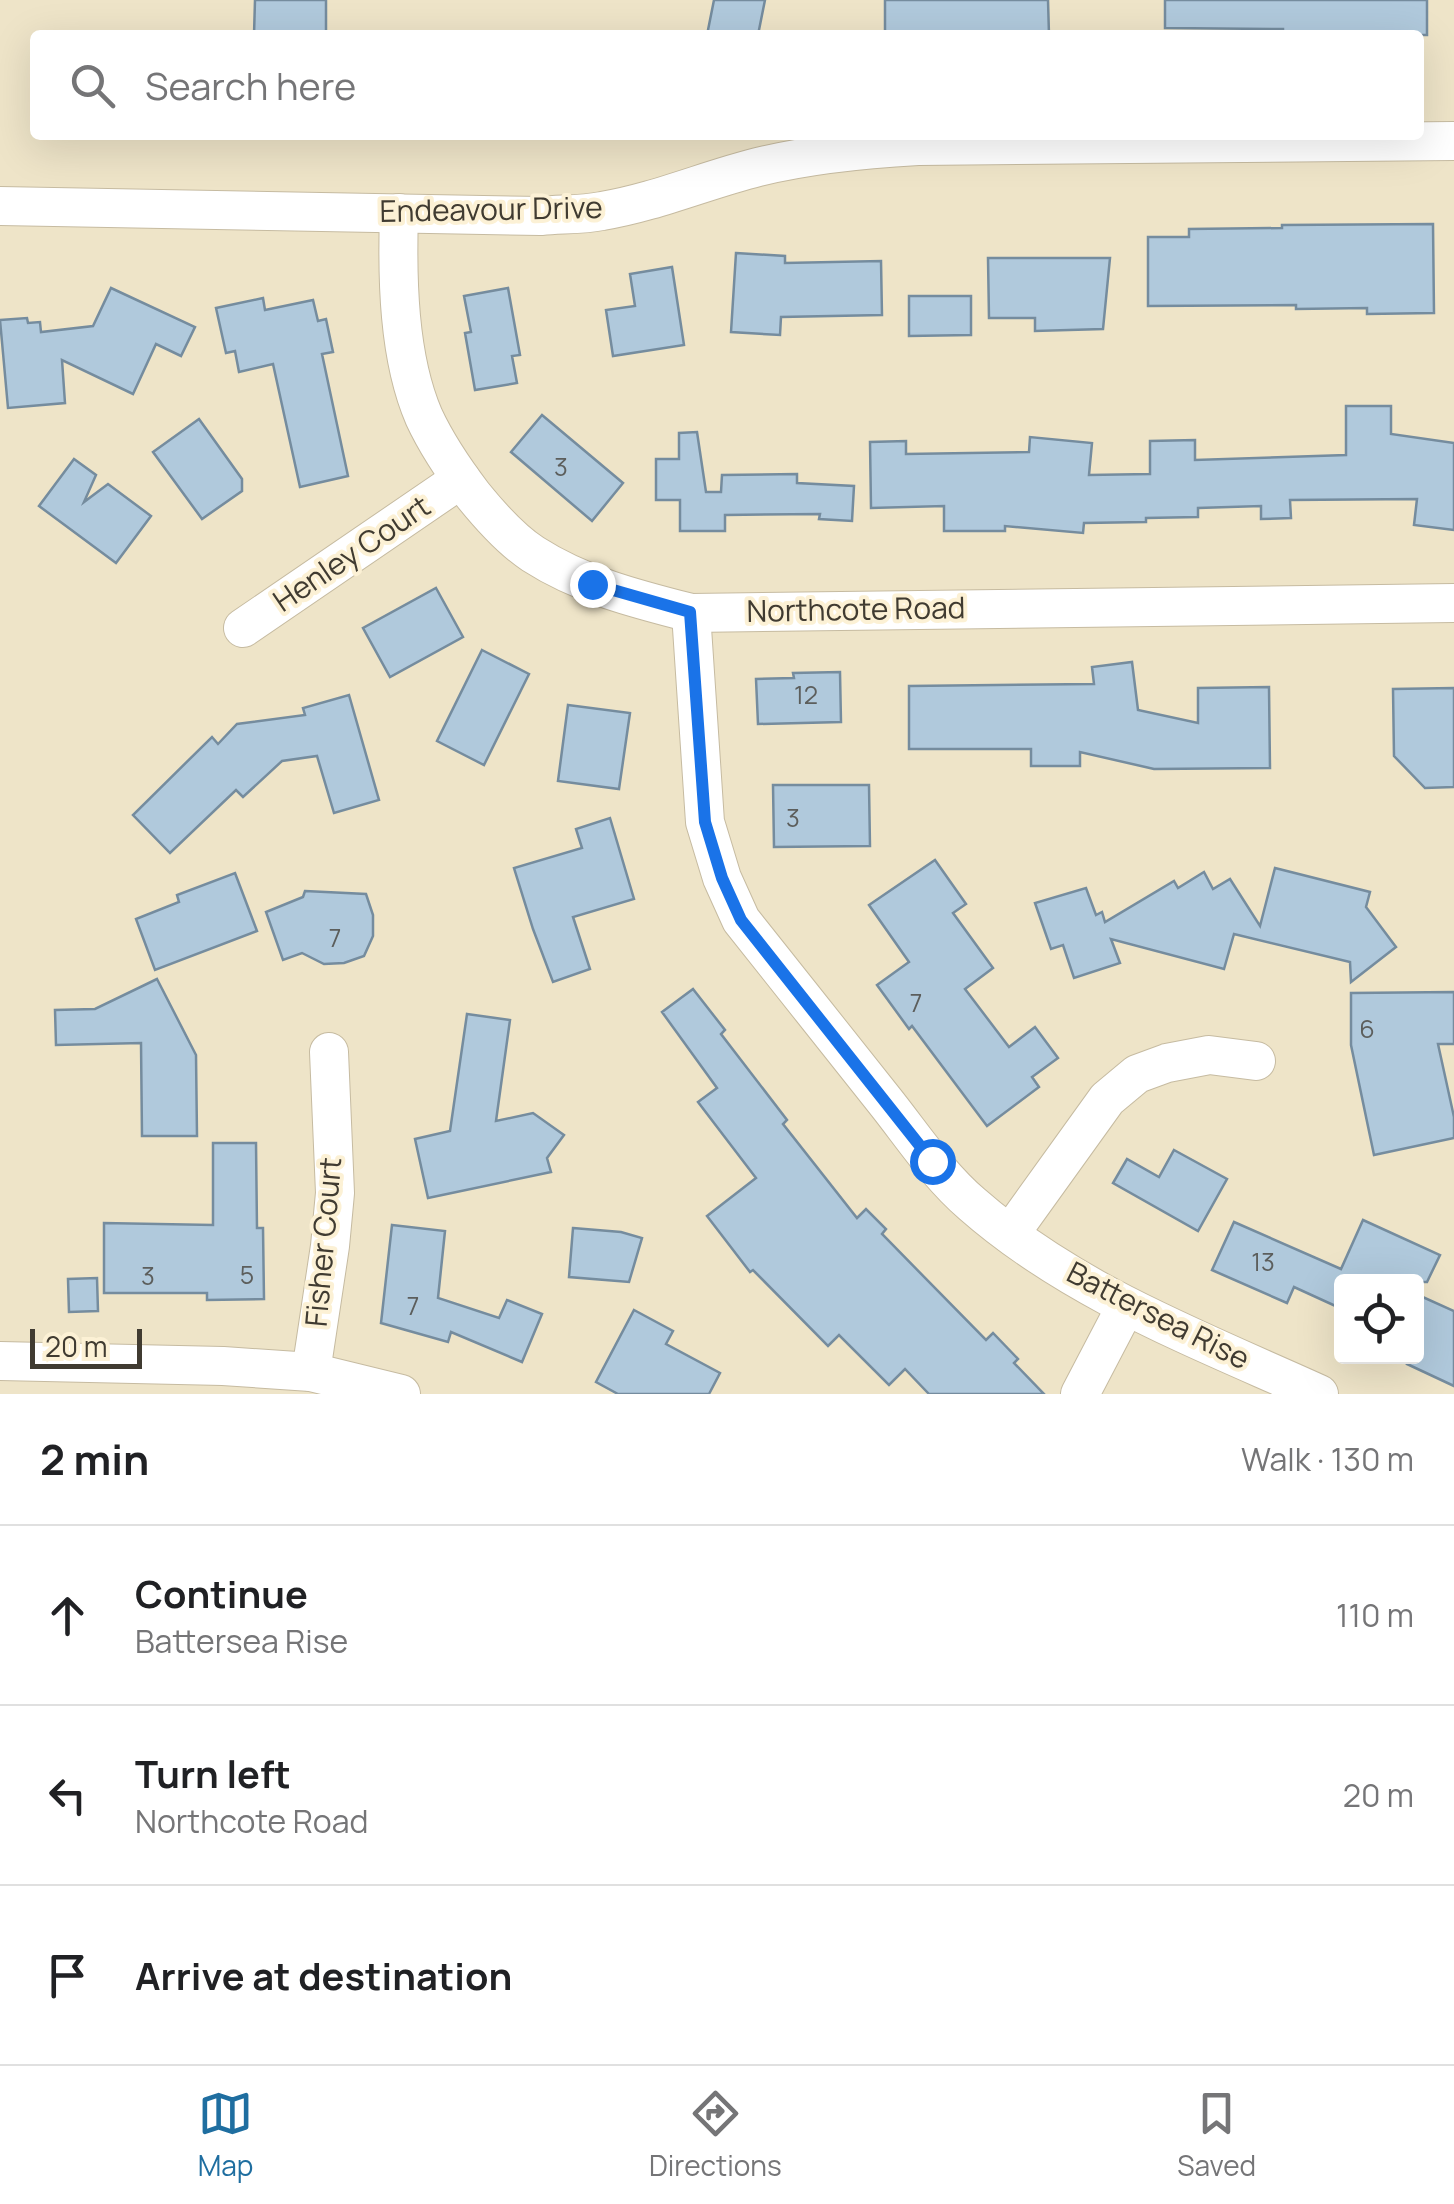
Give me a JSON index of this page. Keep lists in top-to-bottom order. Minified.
{"streets":{"street":["Endeavour Drive","Henley Court","Northcote Road","Fisher Court","Battersea Rise"]},"crossings":[["Endeavour Drive","Northcote Road"],["Henley Court","Northcote Road"],["Northcote Road","Battersea Rise"]],"house_numbers":["3","12","3","7","7","6","13","5","3","7"],"scale_bar":"20 m","page":{"search":"Search here","scale":"20 m","heading":["2 min","Walk · 130 m"],"list":[["Continue","Battersea Rise","110 m"],["Turn left","Northcote Road","20 m"],"Arrive at destination"],"nav":["Map","Directions","Saved"]}}
